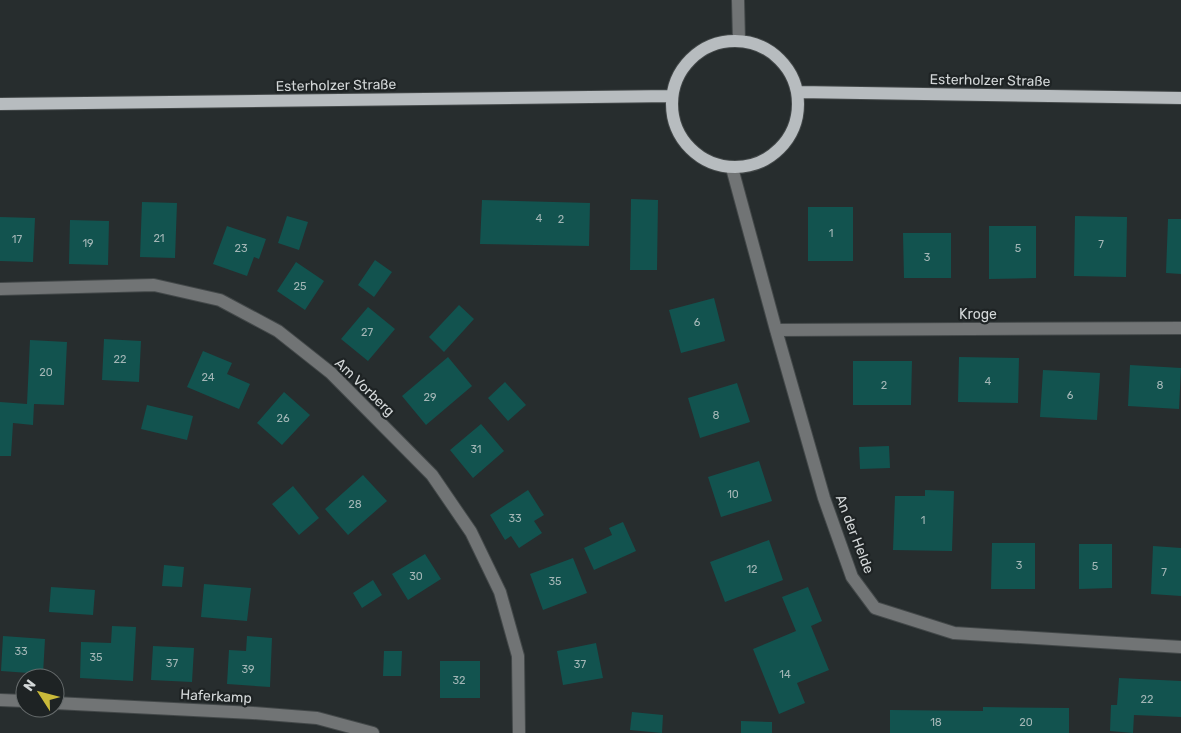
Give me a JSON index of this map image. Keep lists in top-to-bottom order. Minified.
{"streets":{"main road":["Esterholzer Straße"],"street":["Kroge","Am Vorberg","An der Helde","Haferkamp"]},"crossings":[["Esterholzer Straße","An der Helde"],["Kroge","An der Helde"]],"house_numbers":["4","2","1","21","17","19","7","23","5","3","25","6","27","22","20","24","4","2","8","6","29","8","26","31","10","28","33","1","3","5","12","7","30","35","33","35","37","37","39","14","32","22","18","20"],"north":"top left"}
